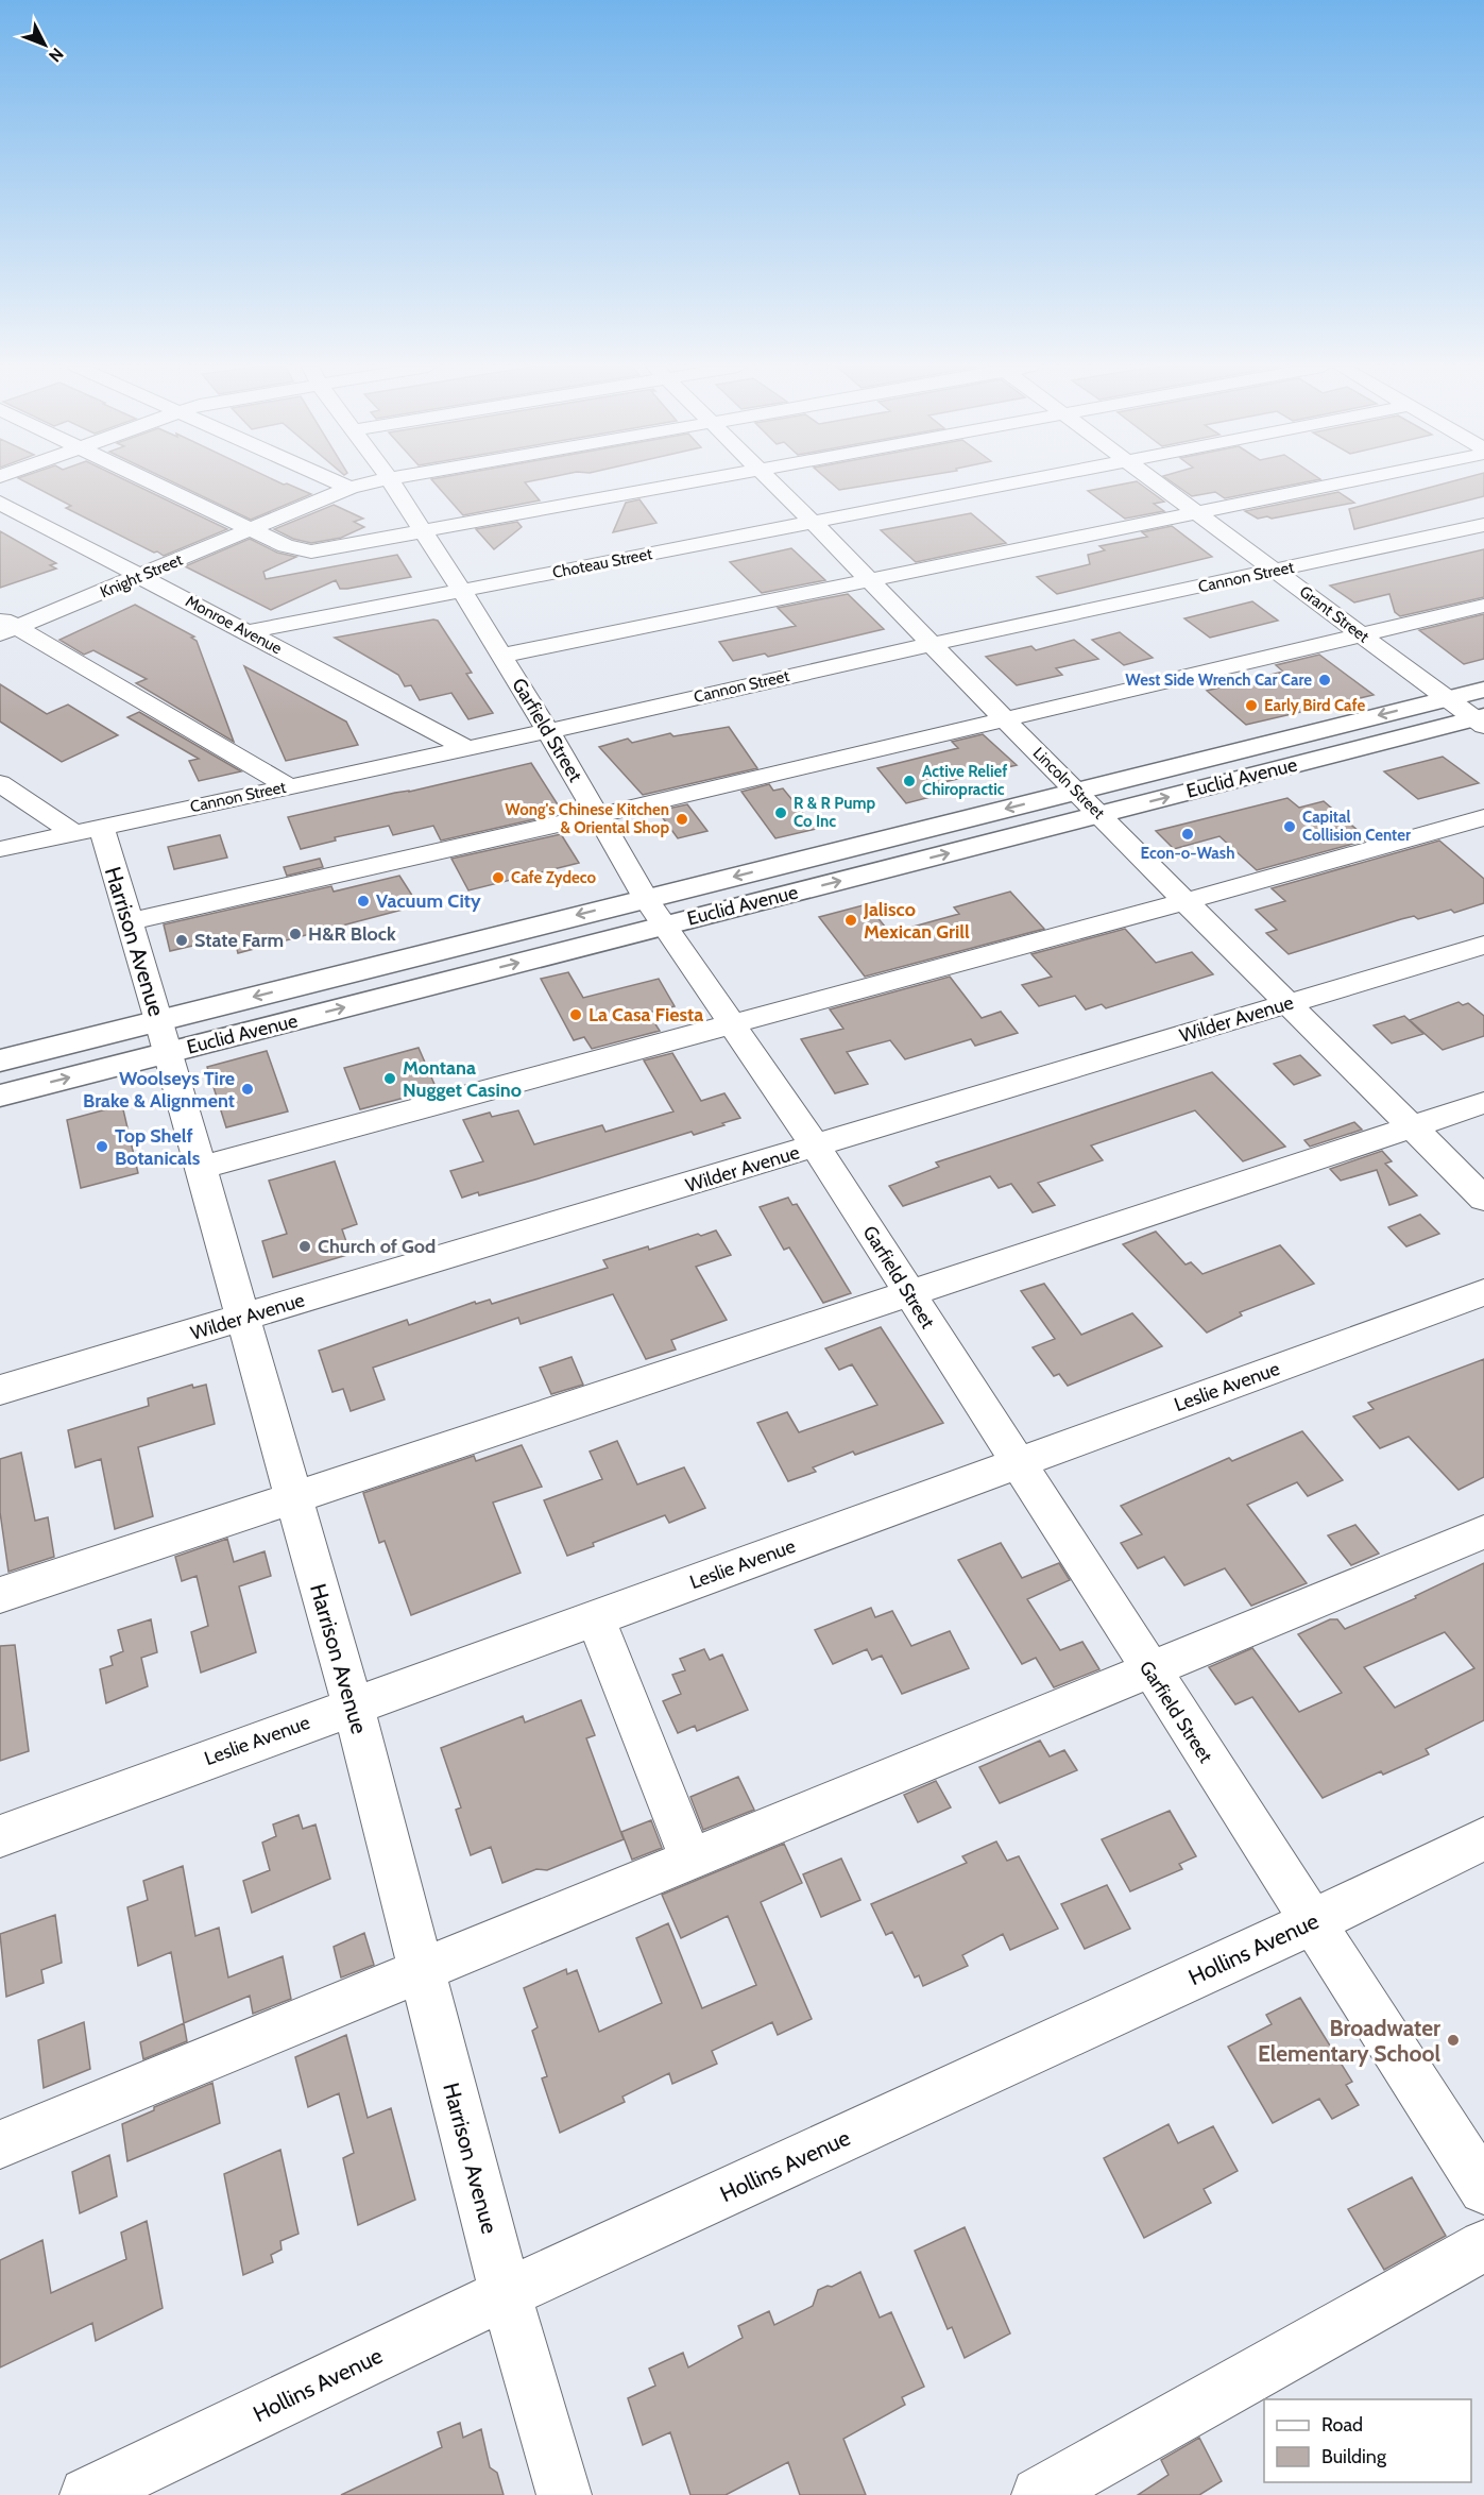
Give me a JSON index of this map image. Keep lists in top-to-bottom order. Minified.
{"streets":{"highway":["Euclid Avenue"],"street":["Choteau Street","Knight Street","Cannon Street","Grant Street","Monroe Avenue","Garfield Street","Lincoln Street","Harrison Avenue","Wilder Avenue","Leslie Avenue","Hollins Avenue"]},"crossings":[["Choteau Street","Monroe Avenue"],["Choteau Street","Garfield Street"],["Choteau Street","Lincoln Street"],["Knight Street","Monroe Avenue"],["Cannon Street","Grant Street"],["Cannon Street","Monroe Avenue"],["Cannon Street","Garfield Street"],["Cannon Street","Lincoln Street"],["Cannon Street","Harrison Avenue"],["Grant Street","Euclid Avenue"],["Garfield Street","Euclid Avenue"],["Garfield Street","Wilder Avenue"],["Garfield Street","Leslie Avenue"],["Garfield Street","Hollins Avenue"],["Euclid Avenue","Lincoln Street"],["Euclid Avenue","Harrison Avenue"],["Lincoln Street","Wilder Avenue"],["Harrison Avenue","Wilder Avenue"],["Harrison Avenue","Leslie Avenue"],["Harrison Avenue","Hollins Avenue"]],"places":["West Side Wrench Car Care","Early Bird Cafe","Active Relief Chiropractic","R & R Pump Co Inc","Wong's Chinese Kitchen & Oriental Shop","Capital Collision Center","Econ-o-Wash","Cafe Zydeco","Vacuum City","Jalisco Mexican Grill","H&R Block","State Farm","La Casa Fiesta","Montana Nugget Casino","Woolseys Tire Brake & Alignment","Top Shelf Botanicals","Church of God","Broadwater Elementary School"],"legend":["Road","Building"],"north":"bottom right"}
